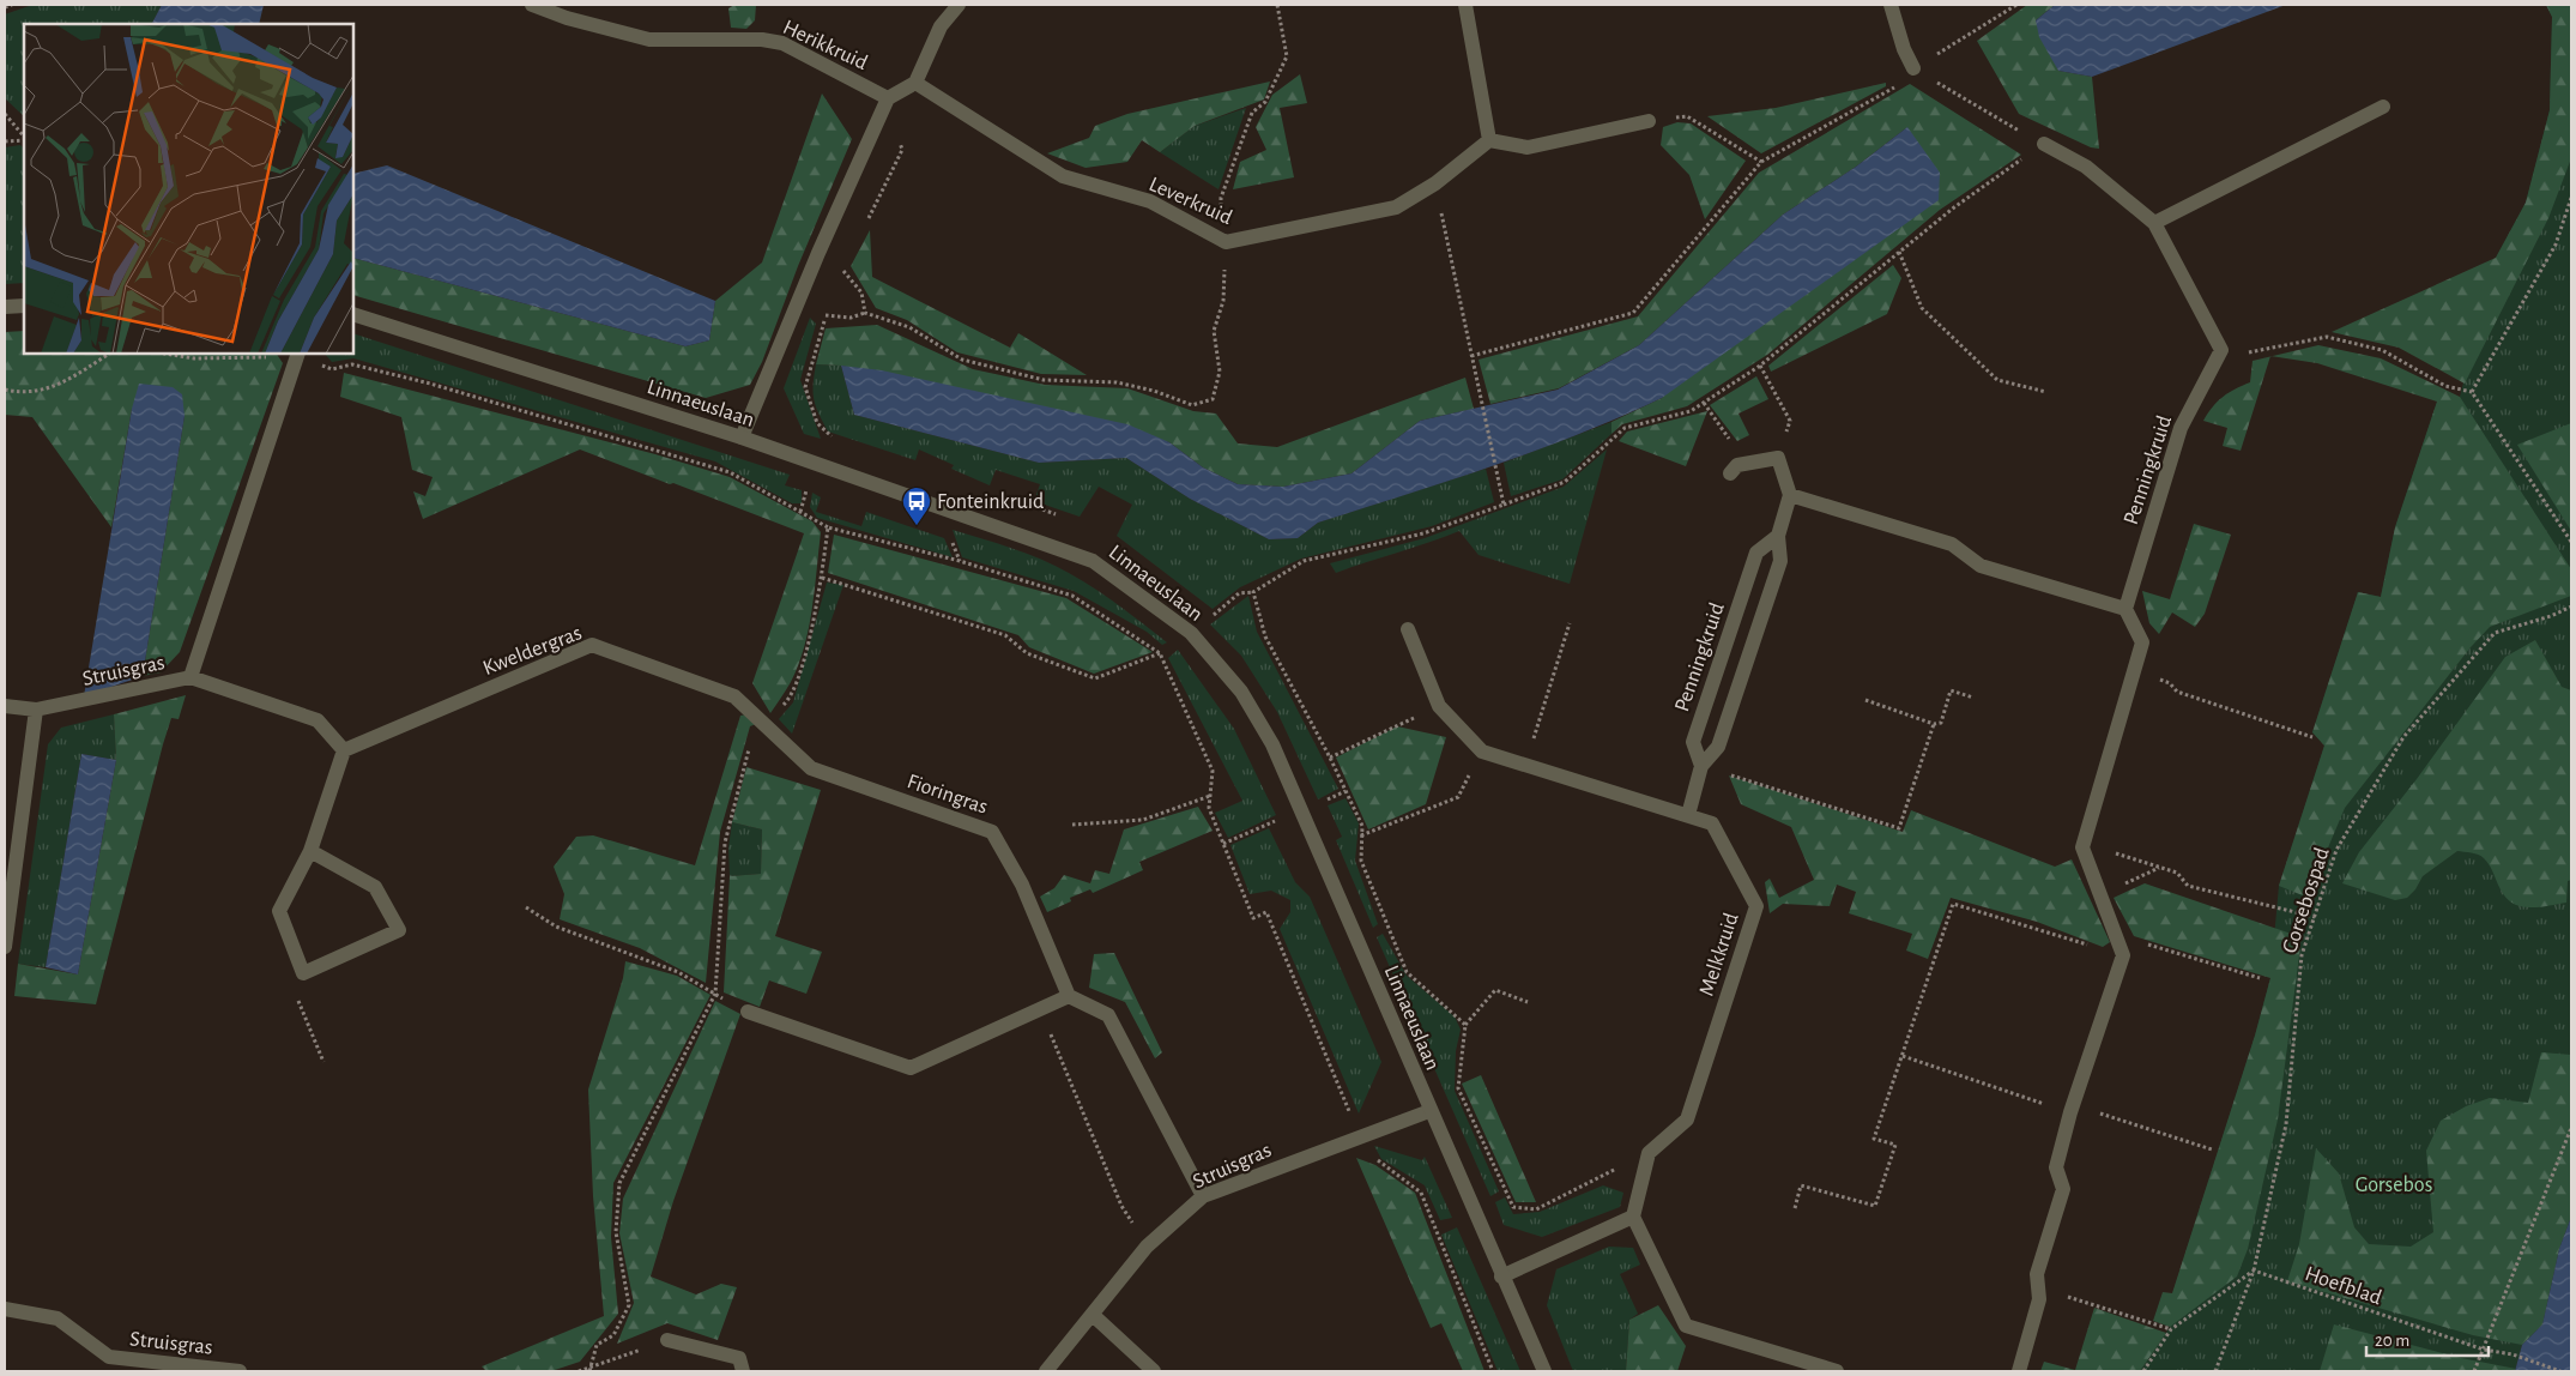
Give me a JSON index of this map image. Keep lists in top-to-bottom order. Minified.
{"streets":{"street":["Herikkruid","Leverkruid","Linnaeuslaan","Penningkruid","Kweldergras","Struisgras","Fioringras","Melkkruid"],"path":["Gorsebospad","Hoefblad"]},"crossings":[["Linnaeuslaan","Struisgras"],["Penningkruid","Melkkruid"],["Kweldergras","Fioringras"],["Gorsebospad","Hoefblad"]],"parks":["Gorsebos"],"places":{"bus stop":["Fonteinkruid"]},"scale_bar":"20 m"}
